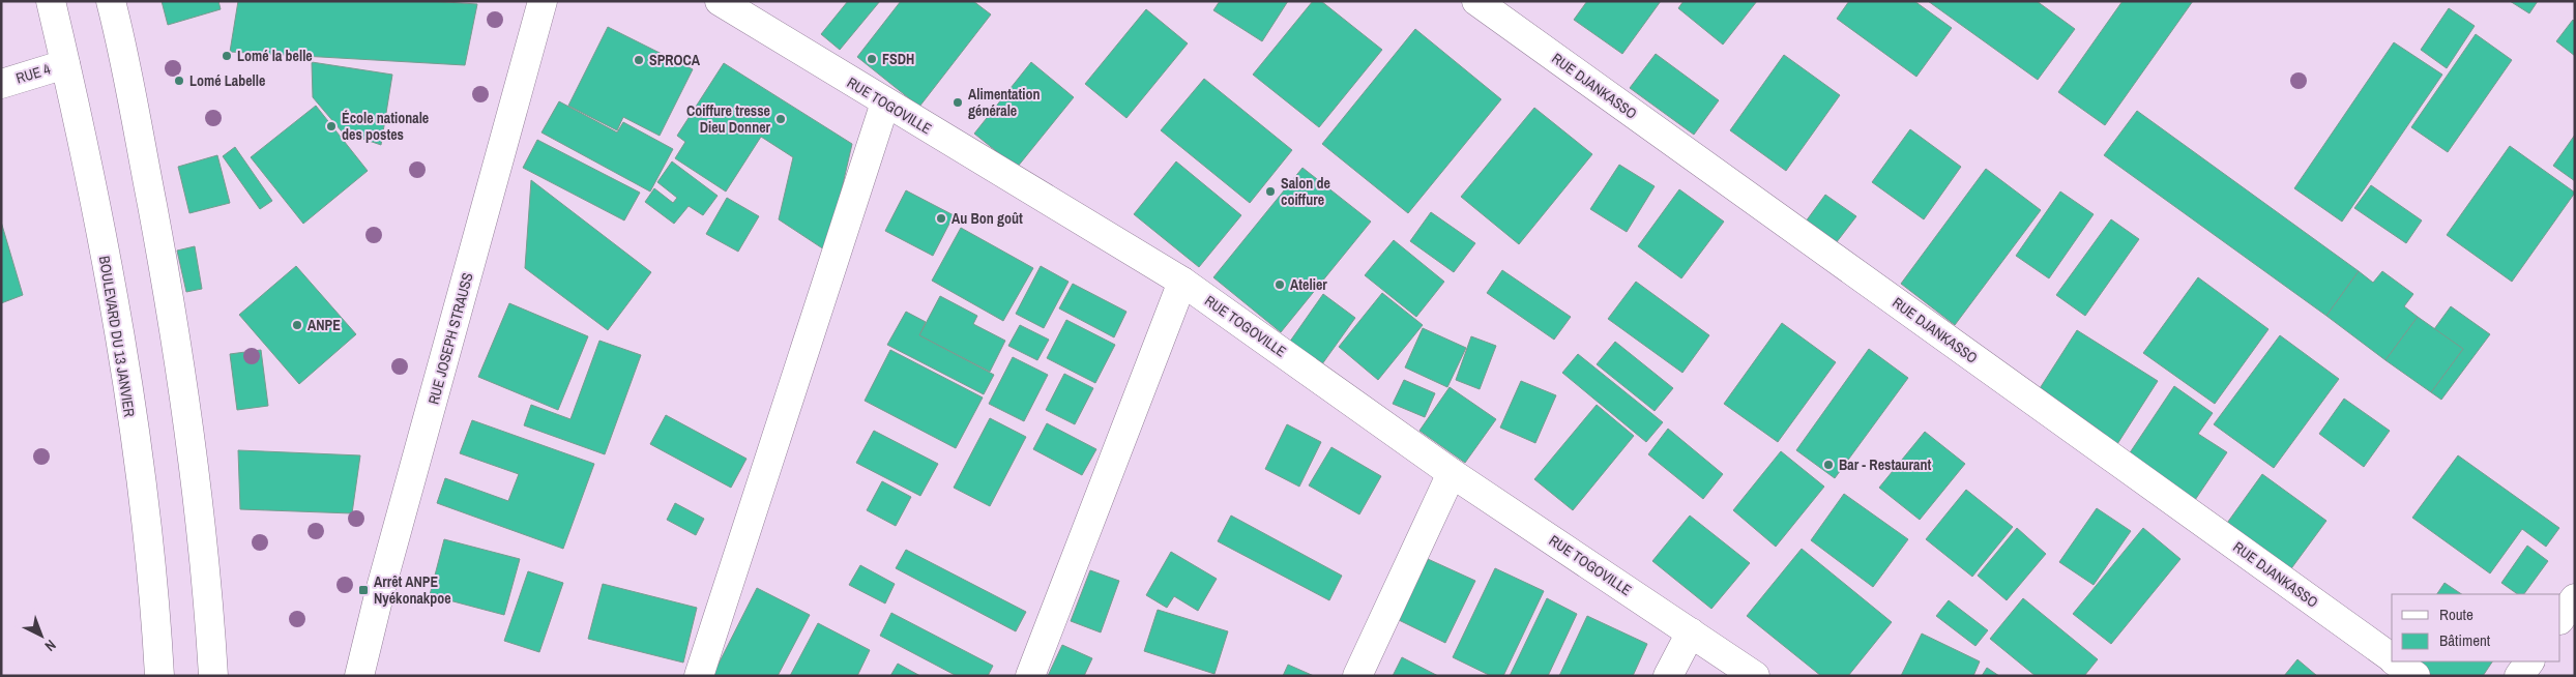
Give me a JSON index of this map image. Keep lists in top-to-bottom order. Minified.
{"streets":{"main road":["RUE 4","RUE DJANKASSO","RUE TOGOVILLE","BOULEVARD DU 13 JANVIER","RUE JOSEPH STRAUSS"]},"crossings":[["RUE 4","BOULEVARD DU 13 JANVIER"]],"places":{"other":["Lomé la belle","FSDH","SPROCA","Lomé Labelle","Alimentation générale","Coiffure tresse Dieu Donner","École nationale des postes","Salon de coiffure","Au Bon goût","Atelier","ANPE","Bar - Restaurant"],"transit":["Arrêt ANPE Nyékonakpoe"]},"legend":["Route","Bâtiment"],"north":"bottom right"}
